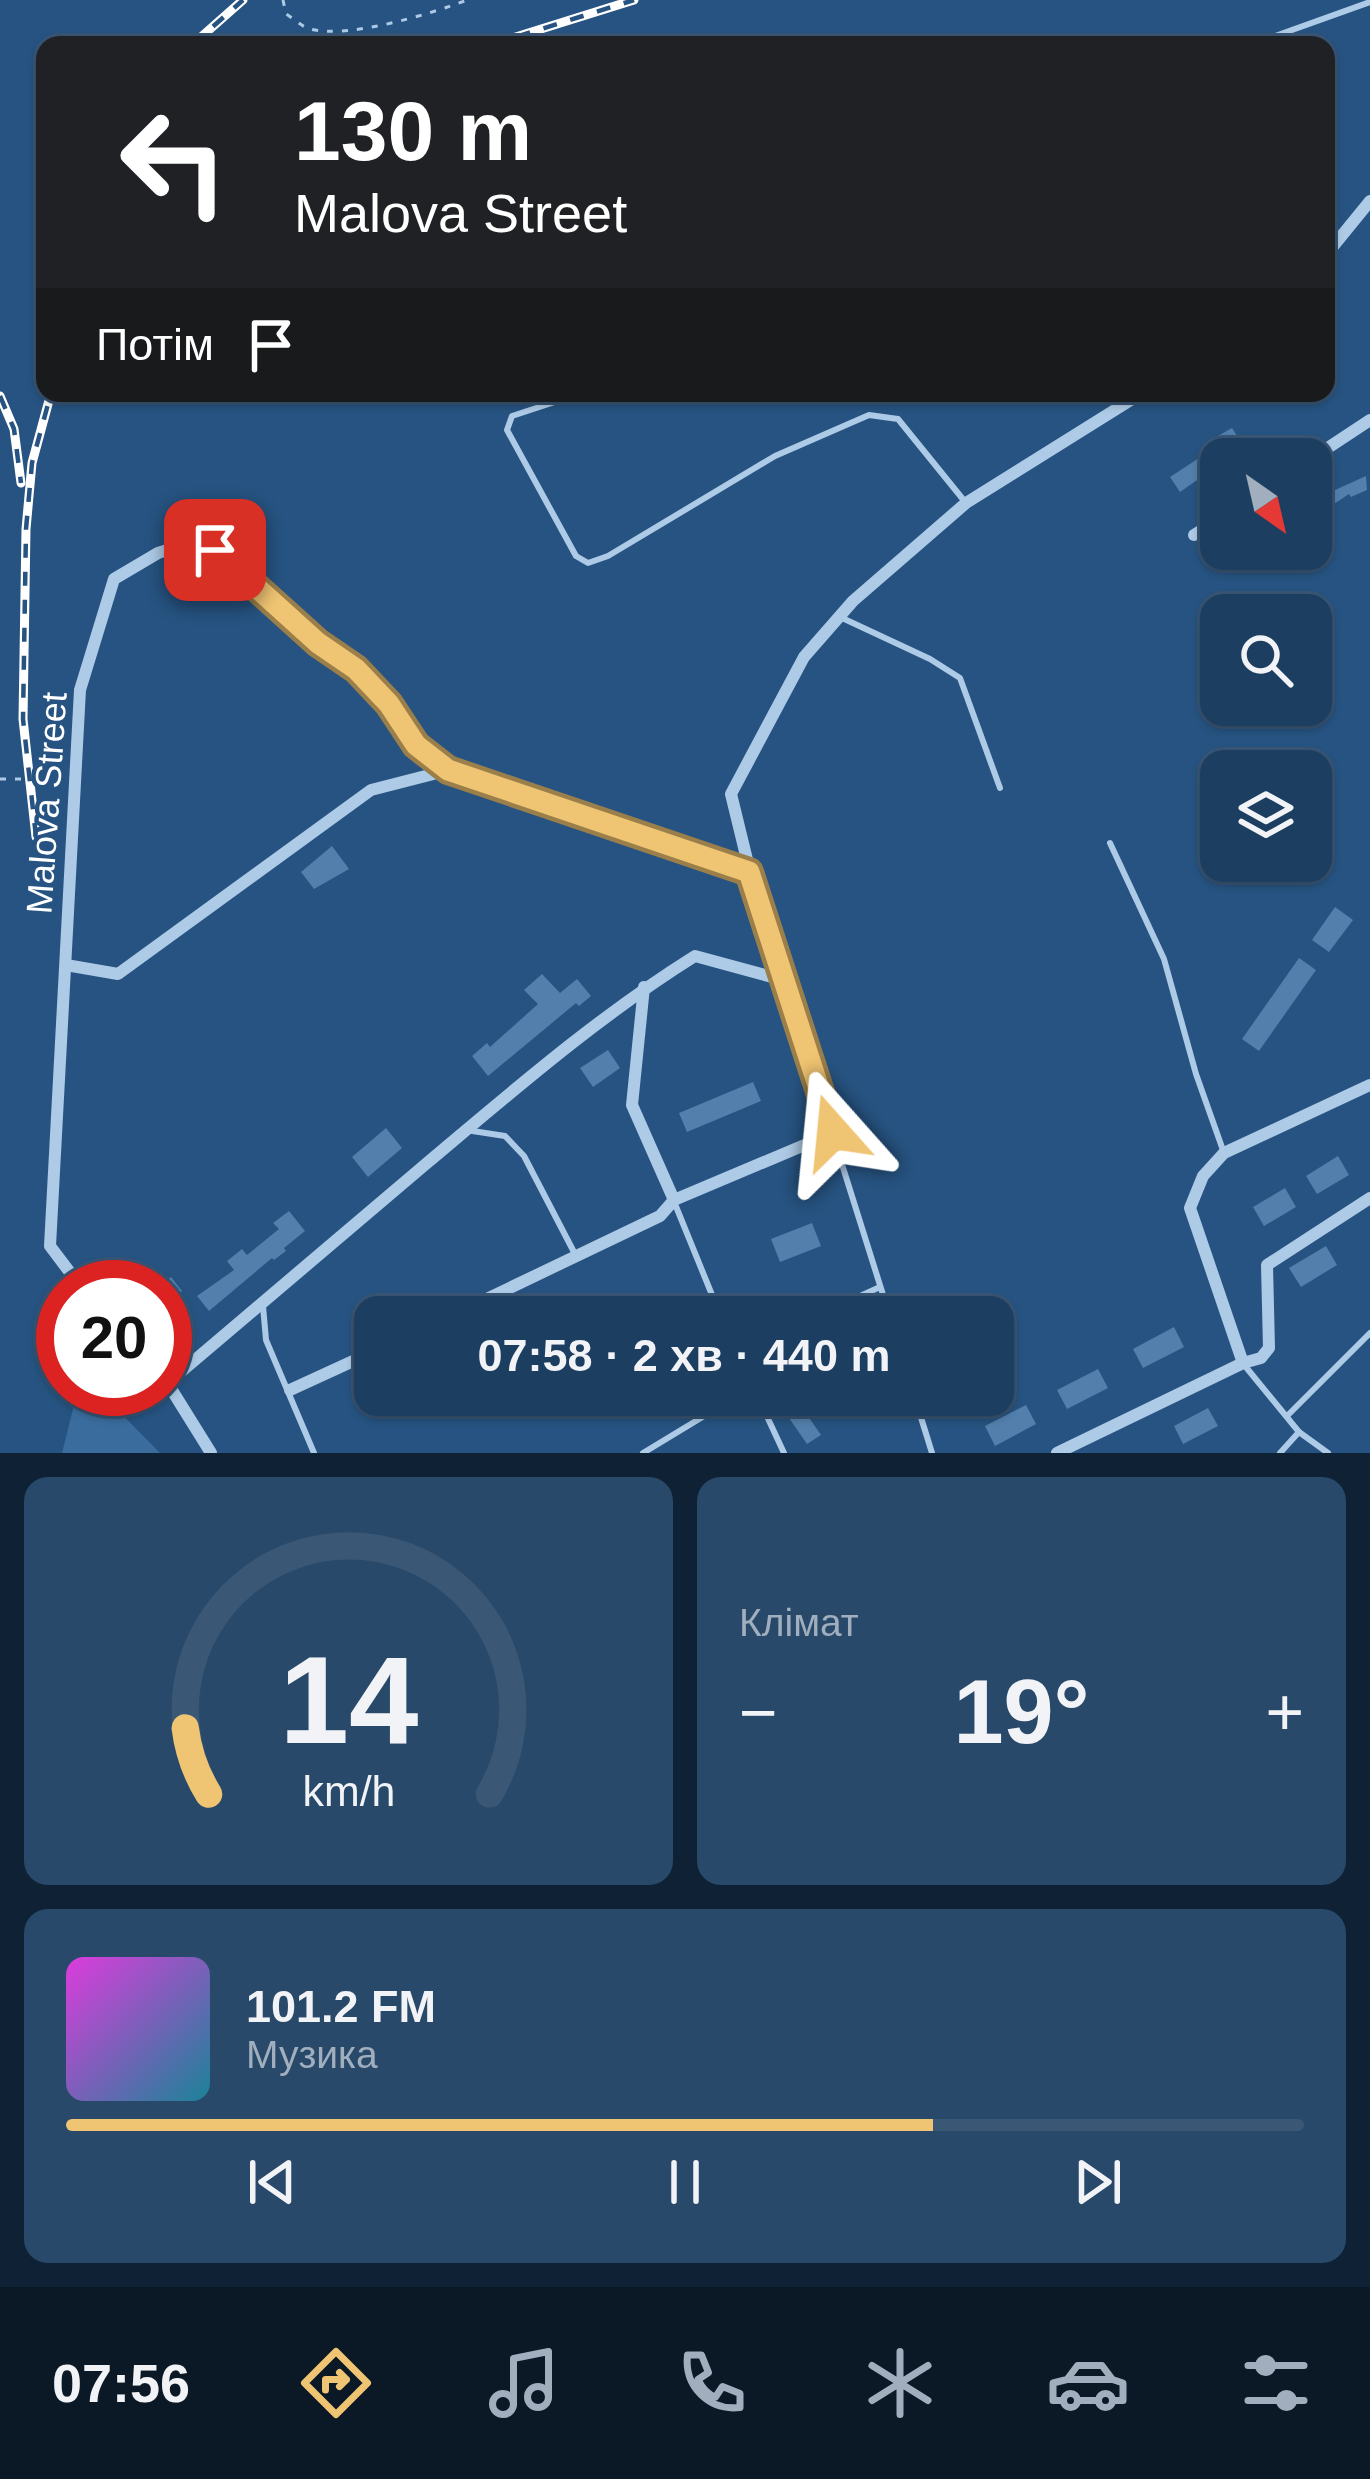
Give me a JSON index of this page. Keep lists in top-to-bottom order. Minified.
{"streets":{"street":["Malova Street"]},"north":"bottom right","page":{"turn":["130 m","Malova Street"],"then":"Потім","limit":"20","trip":"07:58 · 2 хв · 440 m","tile":"Клімат","heat":["−","19°","+"],"song":["101.2 FM","Музика"],"tabs":"07:56","gauge":["14","km/h"]}}
